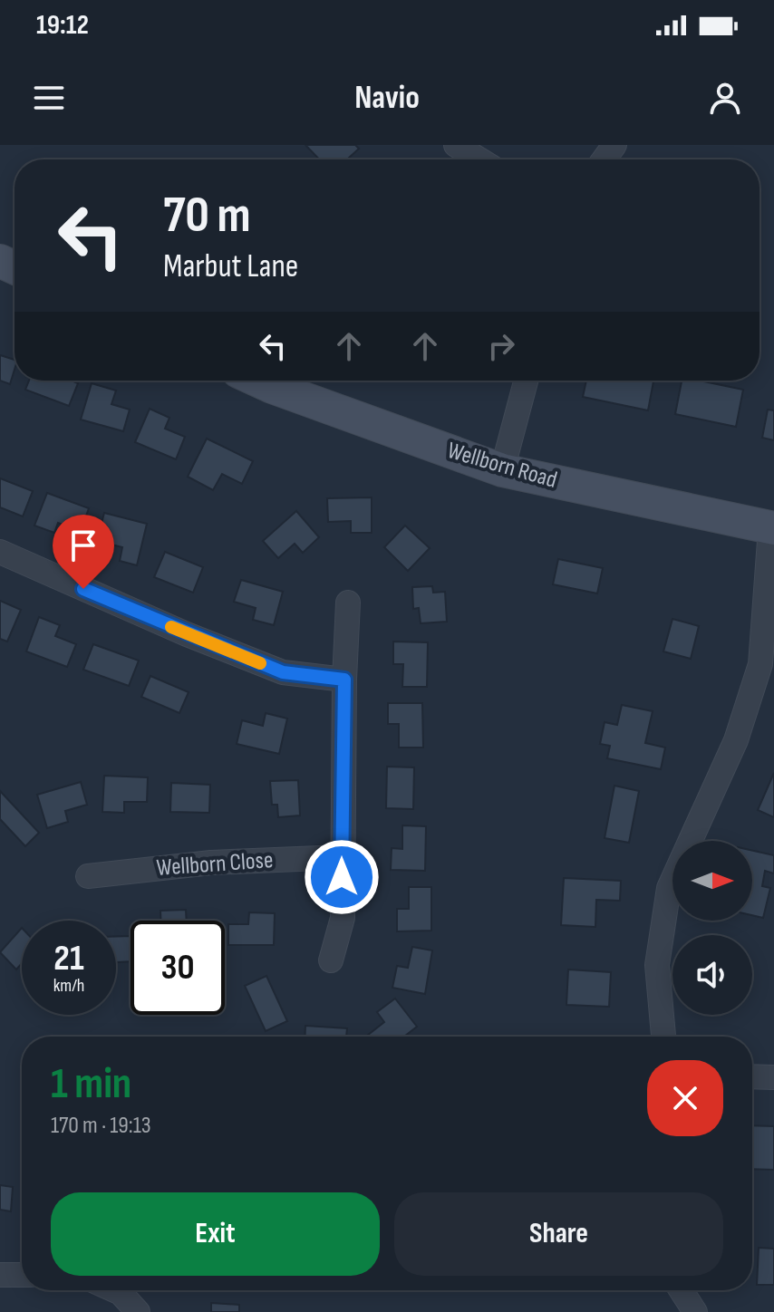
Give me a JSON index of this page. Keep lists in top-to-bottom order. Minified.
{"streets":{"street":["Wellborn Road","Wellborn Close"]},"north":"right","page":{"status":"19:12","header":"Navio","turn":["70 m","Marbut Lane"],"speed":"21 km/h","limit":"30","heading":["1 min","170 m · 19:13"],"buttons":["Exit","Share"]}}
